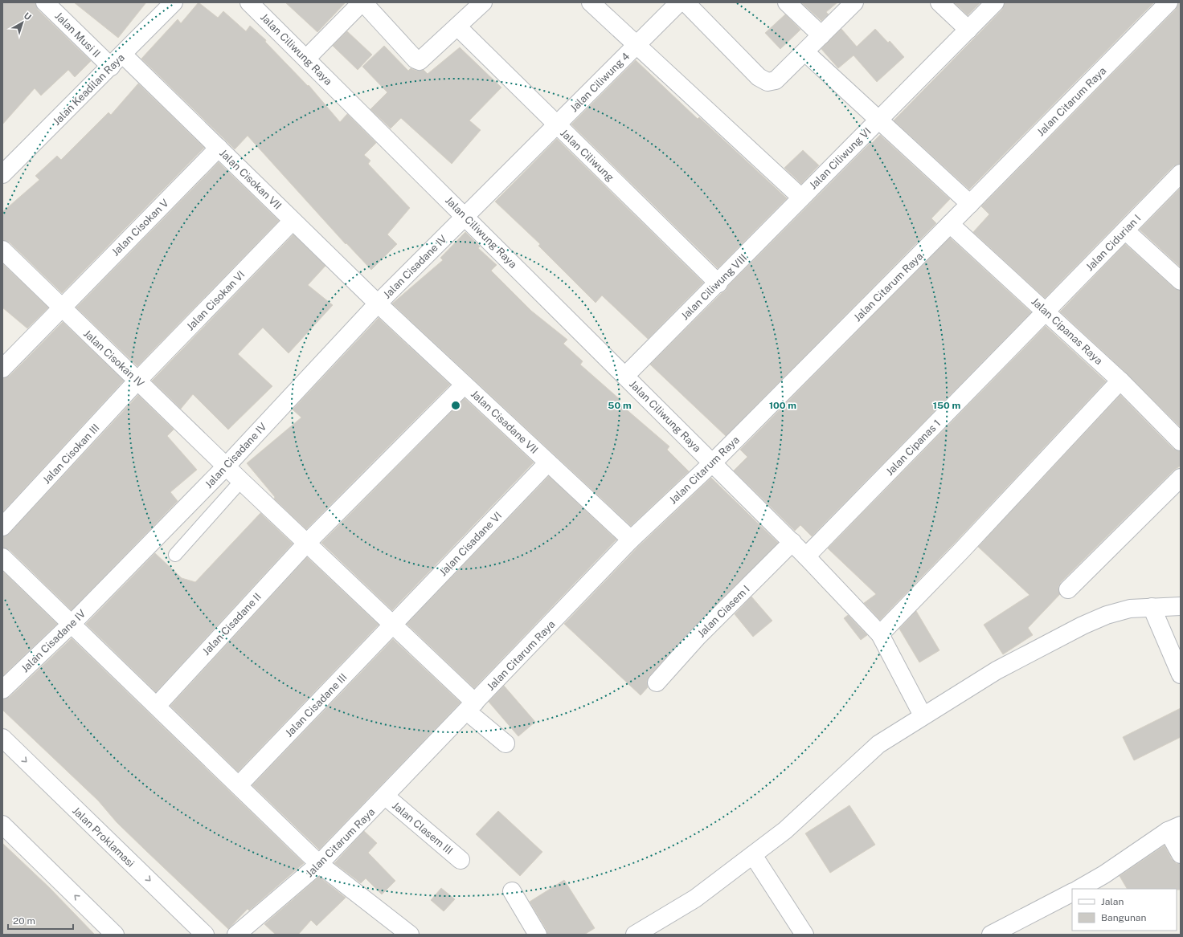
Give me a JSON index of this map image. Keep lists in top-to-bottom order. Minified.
{"streets":{"street":["Jalan Musi II","Jalan Ciliwung Raya","Jalan Ciliwung 4","Jalan Keadilan Raya","Jalan Citarum Raya","Jalan Ciliwung","Jalan Ciliwung VI","Jalan Cisokan VII","Jalan Cisokan V","Jalan Cidurian I","Jalan Cisadane IV","Jalan Ciliwung VIII","Jalan Cisokan VI","Jalan Cipanas Raya","Jalan Cisokan IV","Jalan Cisadane VII","Jalan Cipanas 1","Jalan Cisokan III","Jalan Cisadane VI","Jalan Ciasem I","Jalan Cisadane II","Jalan Cisadane III","Jalan Clasem III","Jalan Proklamasi"]},"crossings":[["Jalan Musi II","Jalan Keadilan Raya"],["Jalan Ciliwung Raya","Jalan Ciliwung 4"],["Jalan Ciliwung Raya","Jalan Citarum Raya"],["Jalan Ciliwung Raya","Jalan Cisadane IV"],["Jalan Ciliwung Raya","Jalan Ciliwung VIII"],["Jalan Ciliwung Raya","Jalan Cipanas 1"],["Jalan Ciliwung Raya","Jalan Ciasem I"],["Jalan Ciliwung 4","Jalan Ciliwung"],["Jalan Ciliwung 4","Jalan Cisadane IV"],["Jalan Keadilan Raya","Jalan Cisokan VII"],["Jalan Citarum Raya","Jalan Cipanas Raya"],["Jalan Citarum Raya","Jalan Cisokan IV"],["Jalan Citarum Raya","Jalan Cisadane VII"],["Jalan Citarum Raya","Jalan Clasem III"],["Jalan Ciliwung","Jalan Ciliwung VIII"],["Jalan Ciliwung VI","Jalan Ciliwung VIII"],["Jalan Cisokan VII","Jalan Cisokan V"],["Jalan Cisokan VII","Jalan Cisadane IV"],["Jalan Cisokan VII","Jalan Cisokan VI"],["Jalan Cisokan VII","Jalan Cisadane VII"],["Jalan Cisokan V","Jalan Cisokan IV"],["Jalan Cidurian I","Jalan Cipanas Raya"],["Jalan Cidurian I","Jalan Cipanas 1"],["Jalan Cisadane IV","Jalan Cisokan IV"],["Jalan Cisadane IV","Jalan Cisadane VII"],["Jalan Cisokan VI","Jalan Cisokan IV"],["Jalan Cisokan VI","Jalan Cisokan III"],["Jalan Cipanas Raya","Jalan Cipanas 1"],["Jalan Cisokan IV","Jalan Cisokan III"],["Jalan Cisokan IV","Jalan Cisadane VI"],["Jalan Cisokan IV","Jalan Cisadane II"],["Jalan Cisokan IV","Jalan Cisadane III"],["Jalan Cisadane VII","Jalan Cisadane VI"],["Jalan Cisadane VII","Jalan Cisadane II"],["Jalan Cisadane VI","Jalan Cisadane III"]],"legend":["Jalan","Bangunan"],"scale_bar":"20 m","north":"top right","rings":["50 m","100 m","150 m"]}
